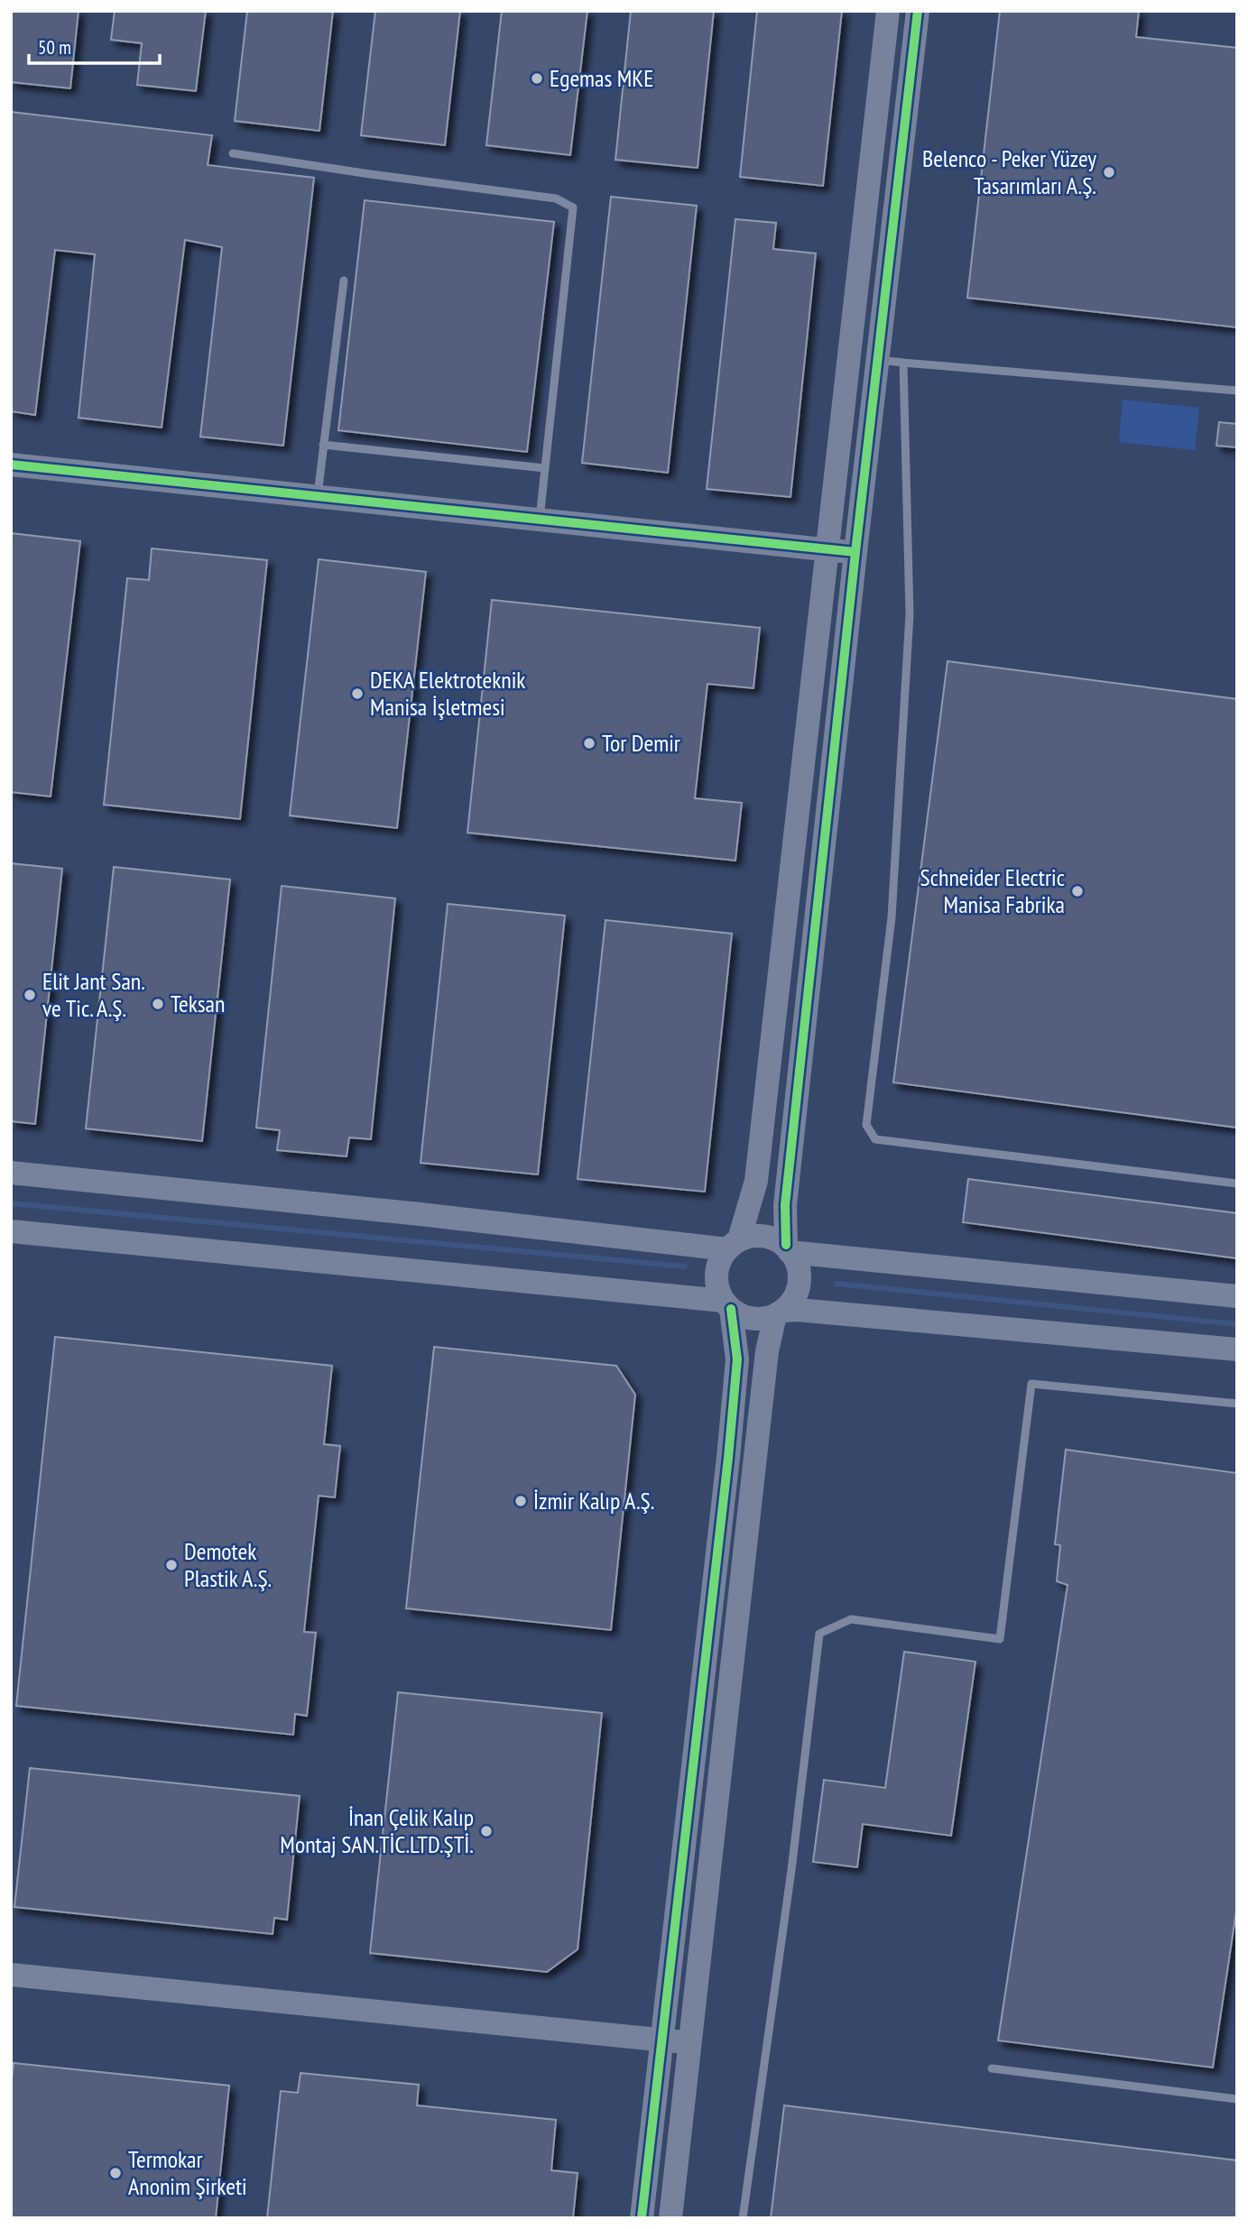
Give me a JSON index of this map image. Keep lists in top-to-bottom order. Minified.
{"places":["Egemas MKE","Belenco - Peker Yüzey Tasarımları A.Ş.","DEKA Elektroteknik Manisa İşletmesi","Tor Demir","Schneider Electric Manisa Fabrika","Elit Jant San. ve Tic. A.Ş.","Teksan","İzmir Kalıp A.Ş.","Demotek Plastik A.Ş.","İnan Çelik Kalıp Montaj SAN.TİC.LTD.ŞTİ.","Termokar Anonim Şirketi"],"scale_bar":"50 m"}
